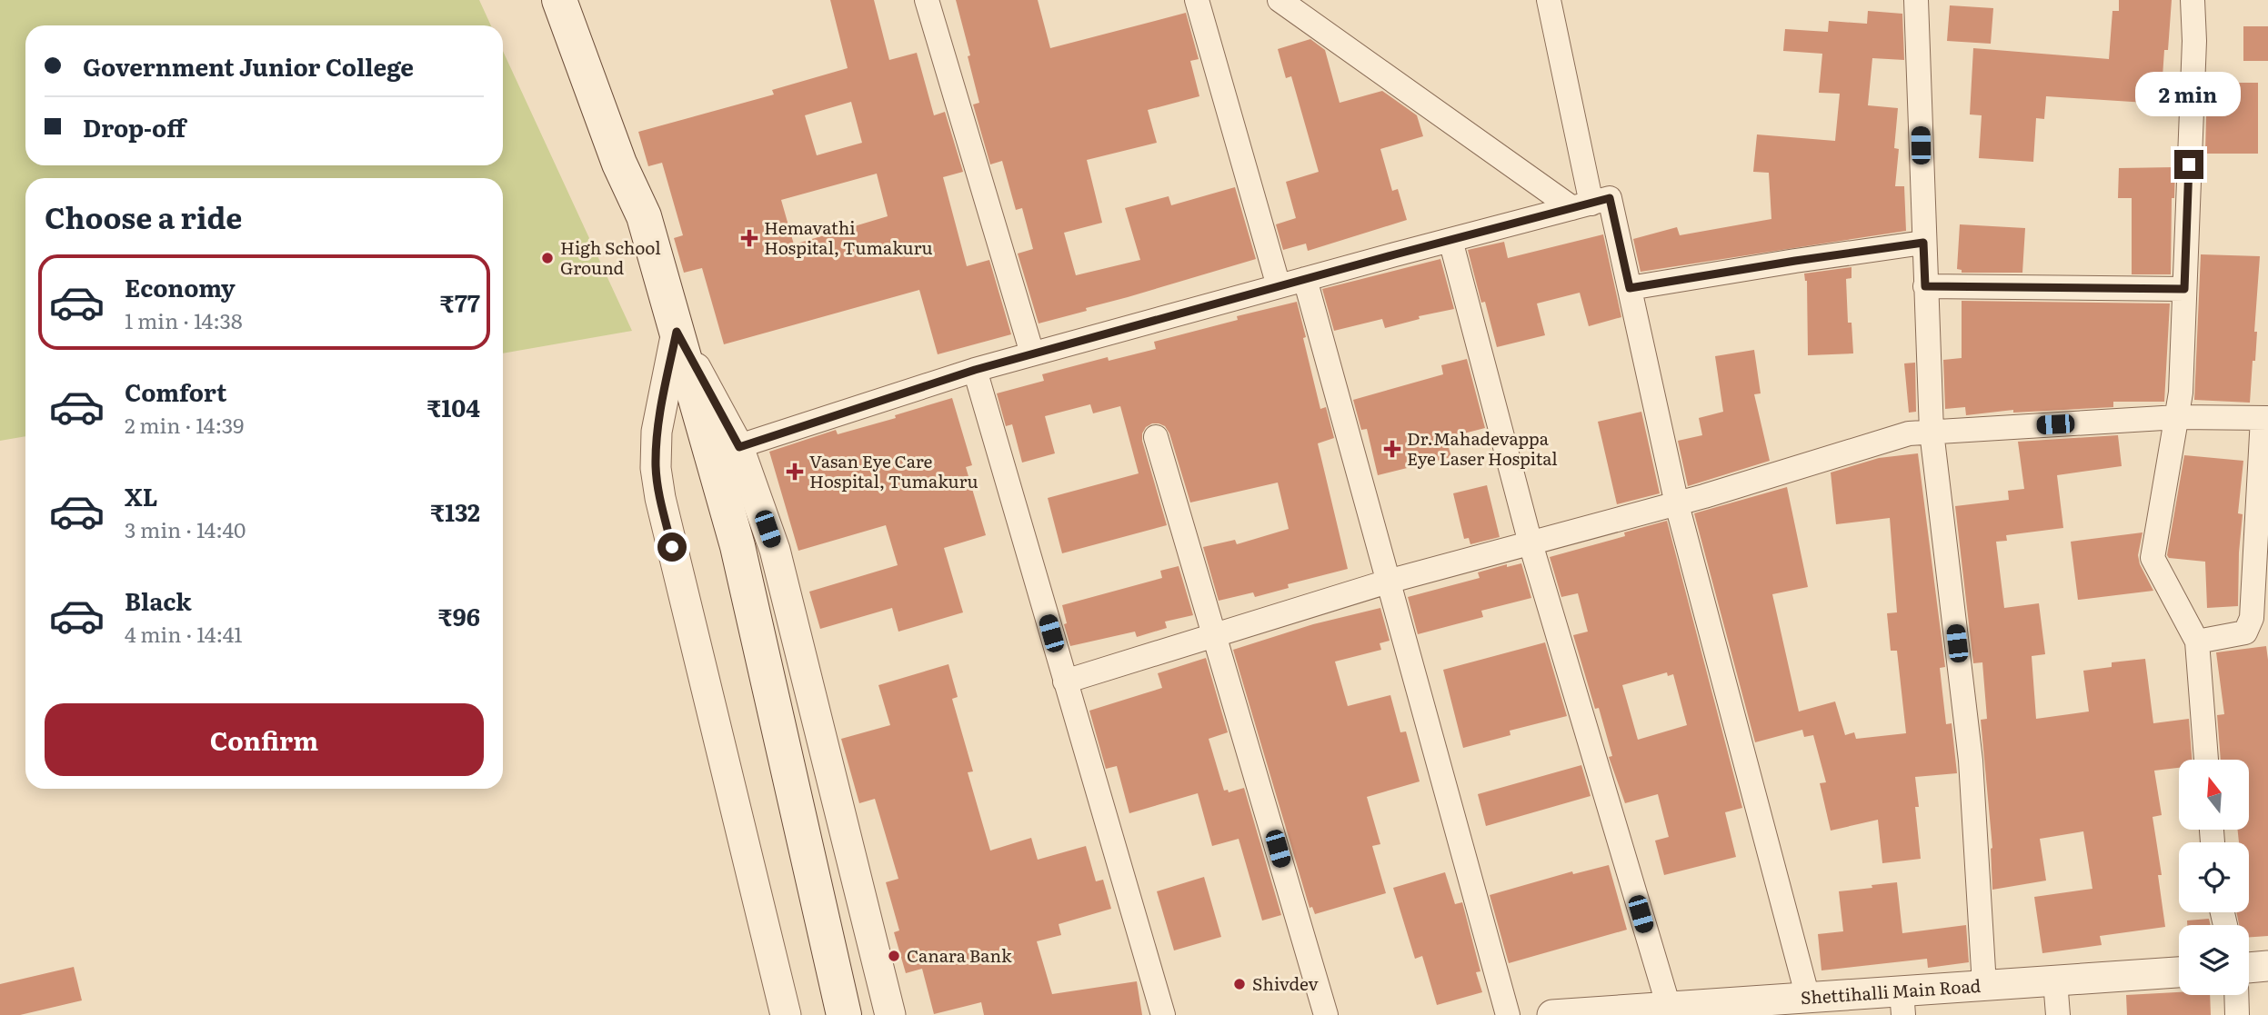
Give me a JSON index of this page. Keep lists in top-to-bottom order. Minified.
{"streets":{"street":["Shettihalli Main Road"]},"places":{"health":["Hemavathi Hospital, Tumakuru","Dr.Mahadevappa Eye Laser Hospital","Vasan Eye Care Hospital, Tumakuru"],"other":["High School Ground","Canara Bank","Shivdev"]},"north":"top","page":{"banner":["Government Junior College","Drop-off"],"bubble":"2 min","heading":"Choose a ride","list":[{"name":"Economy","note":"1 min · 14:38","value":"₹77"},{"name":"Comfort","note":"2 min · 14:39","value":"₹104"},{"name":"XL","note":"3 min · 14:40","value":"₹132"},{"name":"Black","note":"4 min · 14:41","value":"₹96"}],"buttons":"Confirm"}}
